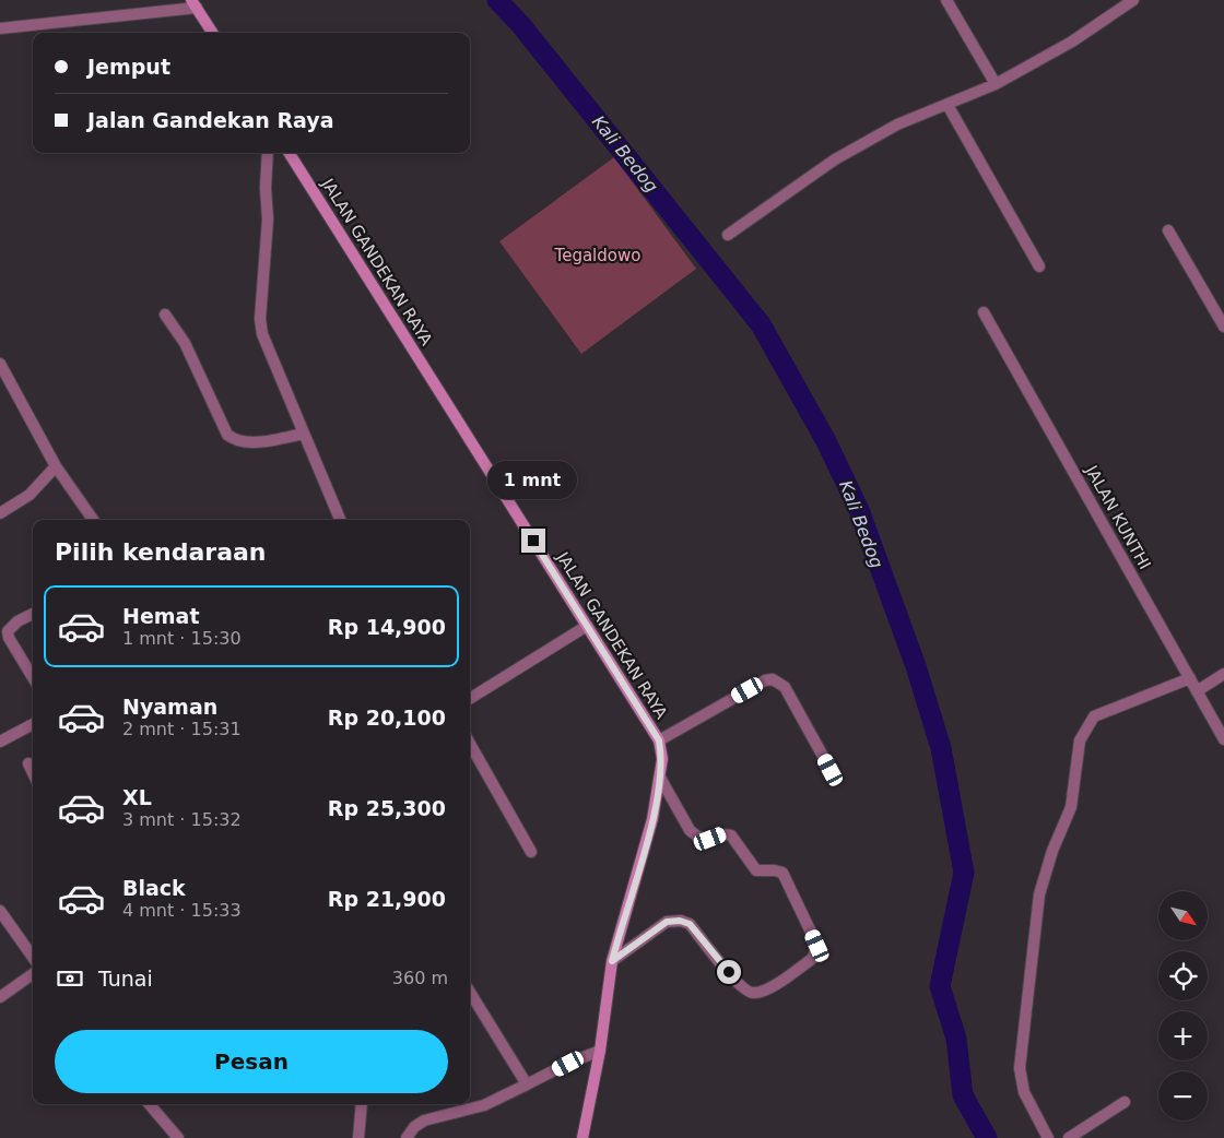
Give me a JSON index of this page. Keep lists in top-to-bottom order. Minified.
{"streets":{"street":["JALAN GANDEKAN RAYA","JALAN KUNTHI"]},"water":["Kali Bedog"],"parks":["Tegaldowo"],"north":"bottom right","page":{"banner":["Jemput","Jalan Gandekan Raya"],"bubble":"1 mnt","heading":"Pilih kendaraan","list":[{"name":"Hemat","note":"1 mnt · 15:30","value":"Rp 14,900"},{"name":"Nyaman","note":"2 mnt · 15:31","value":"Rp 20,100"},{"name":"XL","note":"3 mnt · 15:32","value":"Rp 25,300"},{"name":"Black","note":"4 mnt · 15:33","value":"Rp 21,900"}],"map_buttons":["+","−"],"pay":["Tunai","360 m"],"buttons":"Pesan"}}
